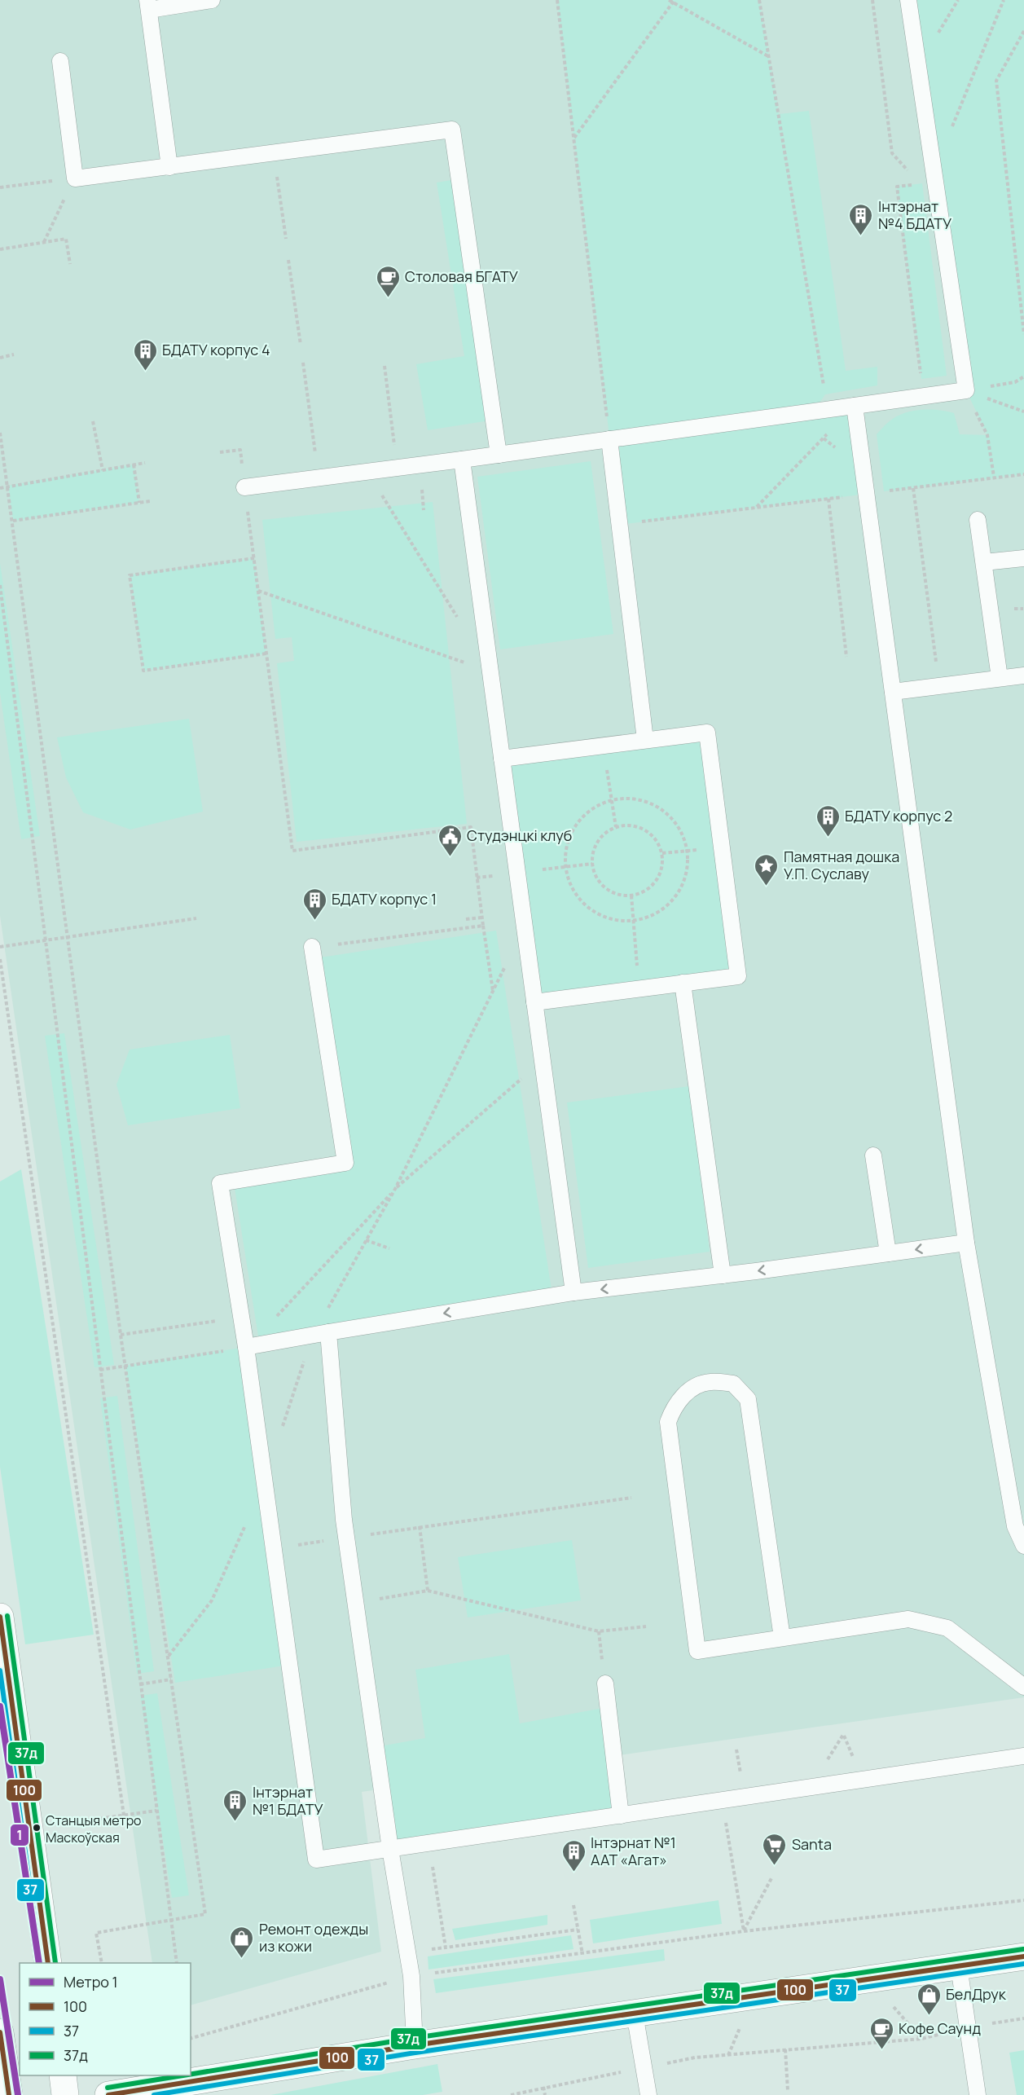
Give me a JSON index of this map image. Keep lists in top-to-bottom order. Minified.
{"places":{"building":["Інтэрнат №4 БДАТУ","БДАТУ корпус 4","БДАТУ корпус 2","БДАТУ корпус 1","Інтэрнат №1 БДАТУ","Інтэрнат №1 ААТ «Агат»"],"cafe":["Столовая БГАТУ","Кофе Саунд"],"public building":["Студэнцкі клуб"],"place":["Памятная дошка У.П. Суславу"],"other":["Станцыя метро Маскоўская"],"supermarket":["Santa"],"shop":["Ремонт одежды из кожи","БелДрук"]},"lines":["transit line 37д","transit line 100","transit line 37","metro line 1"],"legend":["Метро 1","100","37","37д"]}
